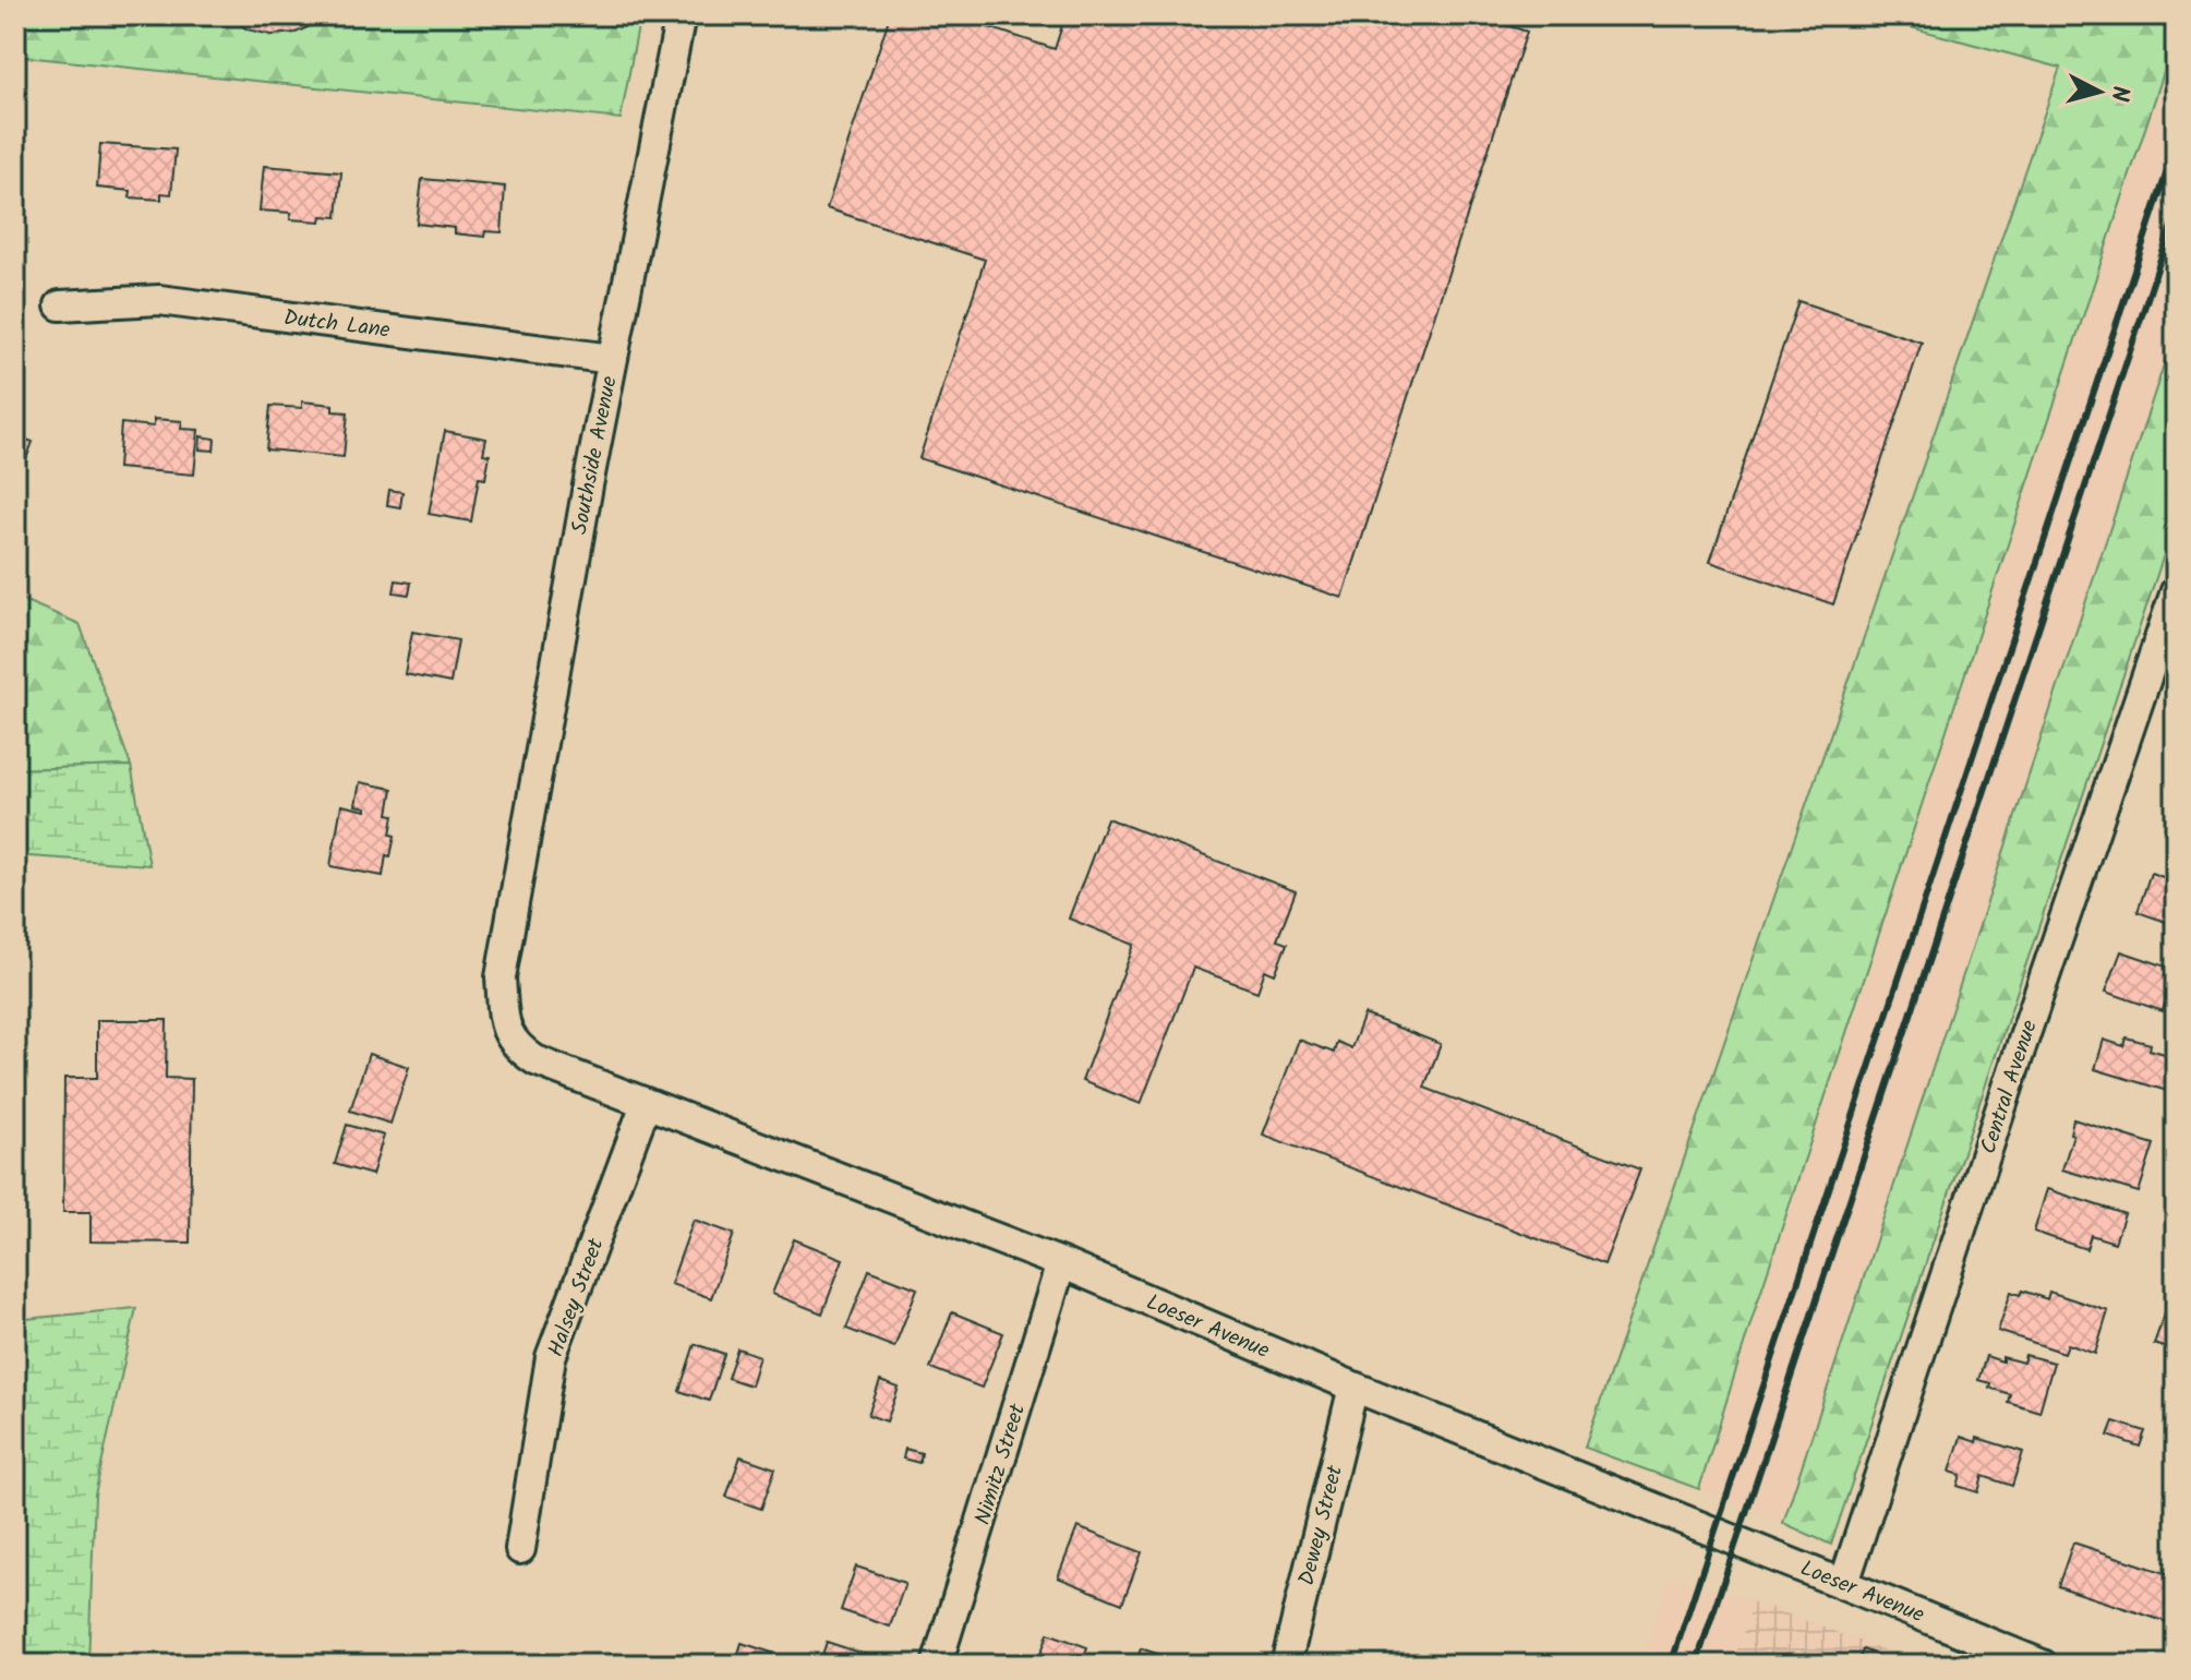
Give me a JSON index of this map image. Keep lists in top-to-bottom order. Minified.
{"streets":{"street":["Dutch Lane","Southside Avenue","Central Avenue","Halsey Street","Loeser Avenue","Nimitz Street","Dewey Street"]},"crossings":[["Dutch Lane","Southside Avenue"],["Southside Avenue","Loeser Avenue"],["Central Avenue","Loeser Avenue"],["Halsey Street","Loeser Avenue"],["Loeser Avenue","Nimitz Street"],["Loeser Avenue","Dewey Street"]],"north":"right"}
